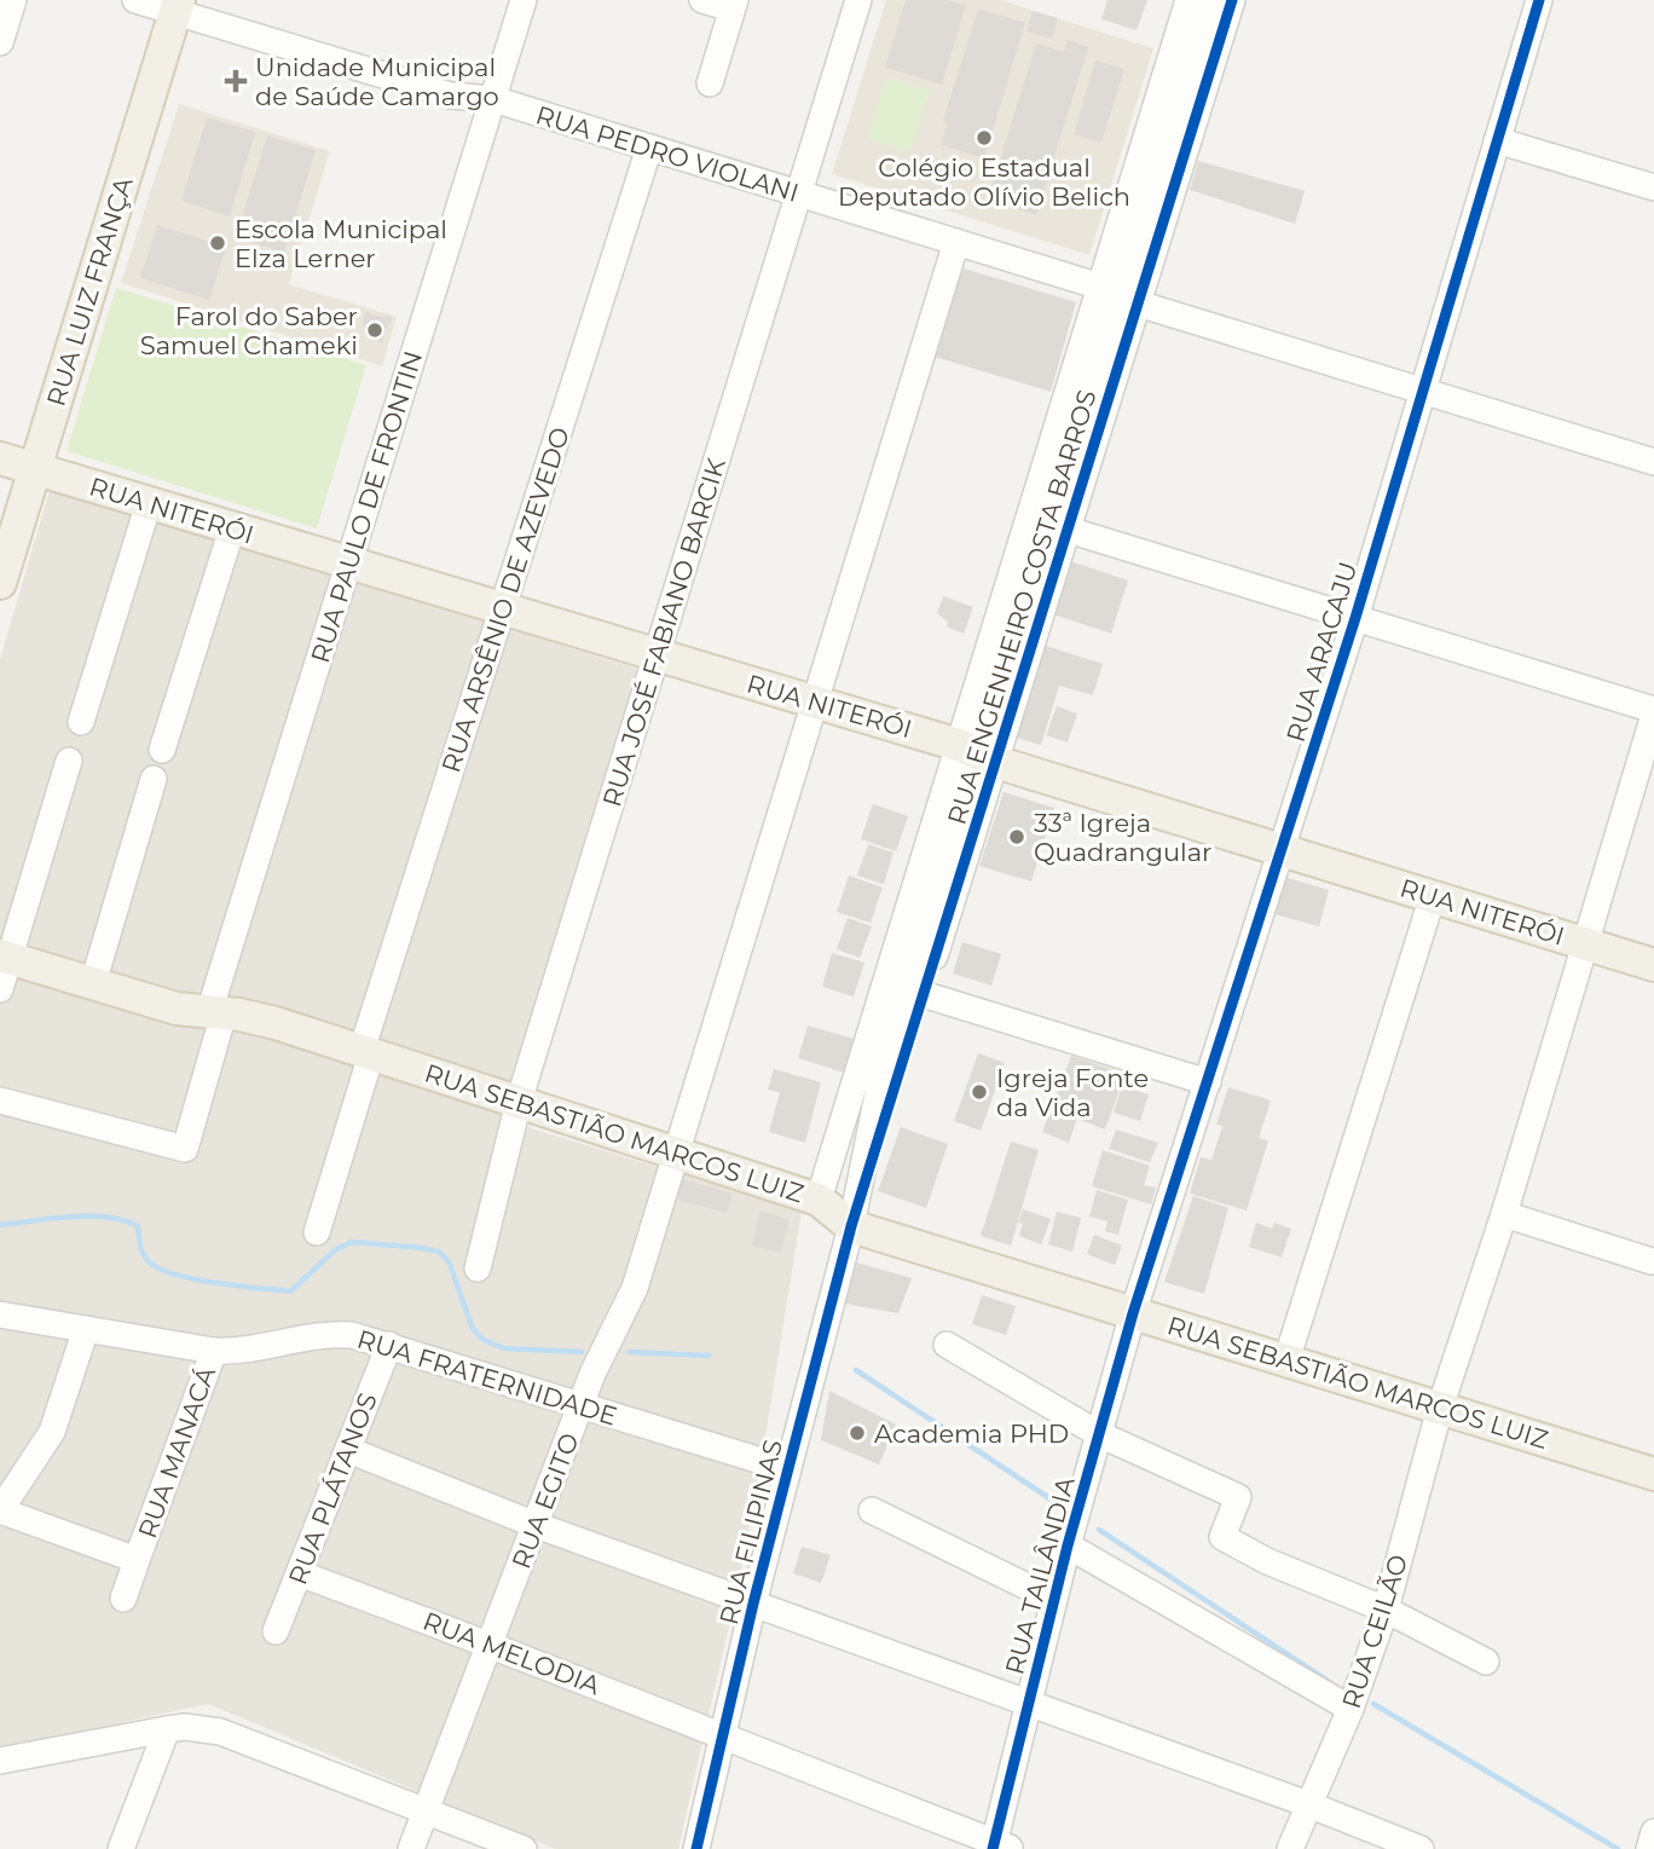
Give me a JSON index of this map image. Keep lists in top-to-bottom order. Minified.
{"streets":{"main road":["RUA LUIZ FRANÇA","RUA NITERÓI","RUA SEBASTIÃO MARCOS LUIZ"],"street":["RUA PEDRO VIOLANI","RUA PAULO DE FRONTIN","RUA ARSÊNIO DE AZEVEDO","RUA ENGENHEIRO COSTA BARROS","RUA JOSÉ FABIANO BARCIK","RUA ARACAJU","RUA FRATERNIDADE","RUA MANACÁ","RUA PLÁTANOS","RUA EGITO","RUA FILIPINAS","RUA TAILÂNDIA","RUA CEILÃO","RUA MELODIA"]},"crossings":[["RUA PEDRO VIOLANI","RUA LUIZ FRANÇA"],["RUA PEDRO VIOLANI","RUA PAULO DE FRONTIN"],["RUA PEDRO VIOLANI","RUA ARSÊNIO DE AZEVEDO"],["RUA PEDRO VIOLANI","RUA ENGENHEIRO COSTA BARROS"],["RUA PEDRO VIOLANI","RUA JOSÉ FABIANO BARCIK"],["RUA PEDRO VIOLANI","RUA EGITO"],["RUA LUIZ FRANÇA","RUA NITERÓI"],["RUA PAULO DE FRONTIN","RUA NITERÓI"],["RUA PAULO DE FRONTIN","RUA SEBASTIÃO MARCOS LUIZ"],["RUA NITERÓI","RUA ARSÊNIO DE AZEVEDO"],["RUA NITERÓI","RUA ENGENHEIRO COSTA BARROS"],["RUA NITERÓI","RUA JOSÉ FABIANO BARCIK"],["RUA NITERÓI","RUA ARACAJU"],["RUA NITERÓI","RUA EGITO"],["RUA NITERÓI","RUA CEILÃO"],["RUA ARSÊNIO DE AZEVEDO","RUA SEBASTIÃO MARCOS LUIZ"],["RUA ENGENHEIRO COSTA BARROS","RUA SEBASTIÃO MARCOS LUIZ"],["RUA ENGENHEIRO COSTA BARROS","RUA FILIPINAS"],["RUA JOSÉ FABIANO BARCIK","RUA SEBASTIÃO MARCOS LUIZ"],["RUA ARACAJU","RUA SEBASTIÃO MARCOS LUIZ"],["RUA ARACAJU","RUA TAILÂNDIA"],["RUA SEBASTIÃO MARCOS LUIZ","RUA EGITO"],["RUA SEBASTIÃO MARCOS LUIZ","RUA FILIPINAS"],["RUA SEBASTIÃO MARCOS LUIZ","RUA TAILÂNDIA"],["RUA SEBASTIÃO MARCOS LUIZ","RUA CEILÃO"],["RUA FRATERNIDADE","RUA MANACÁ"],["RUA FRATERNIDADE","RUA PLÁTANOS"],["RUA FRATERNIDADE","RUA EGITO"],["RUA PLÁTANOS","RUA MELODIA"],["RUA EGITO","RUA MELODIA"],["RUA FILIPINAS","RUA MELODIA"],["RUA TAILÂNDIA","RUA MELODIA"]],"places":{"health":["Unidade Municipal de Saúde Camargo"],"other":["Colégio Estadual Deputado Olívio Belich","Escola Municipal Elza Lerner","Farol do Saber Samuel Chameki","33ª Igreja Quadrangular","Igreja Fonte da Vida","Academia PHD"]}}
